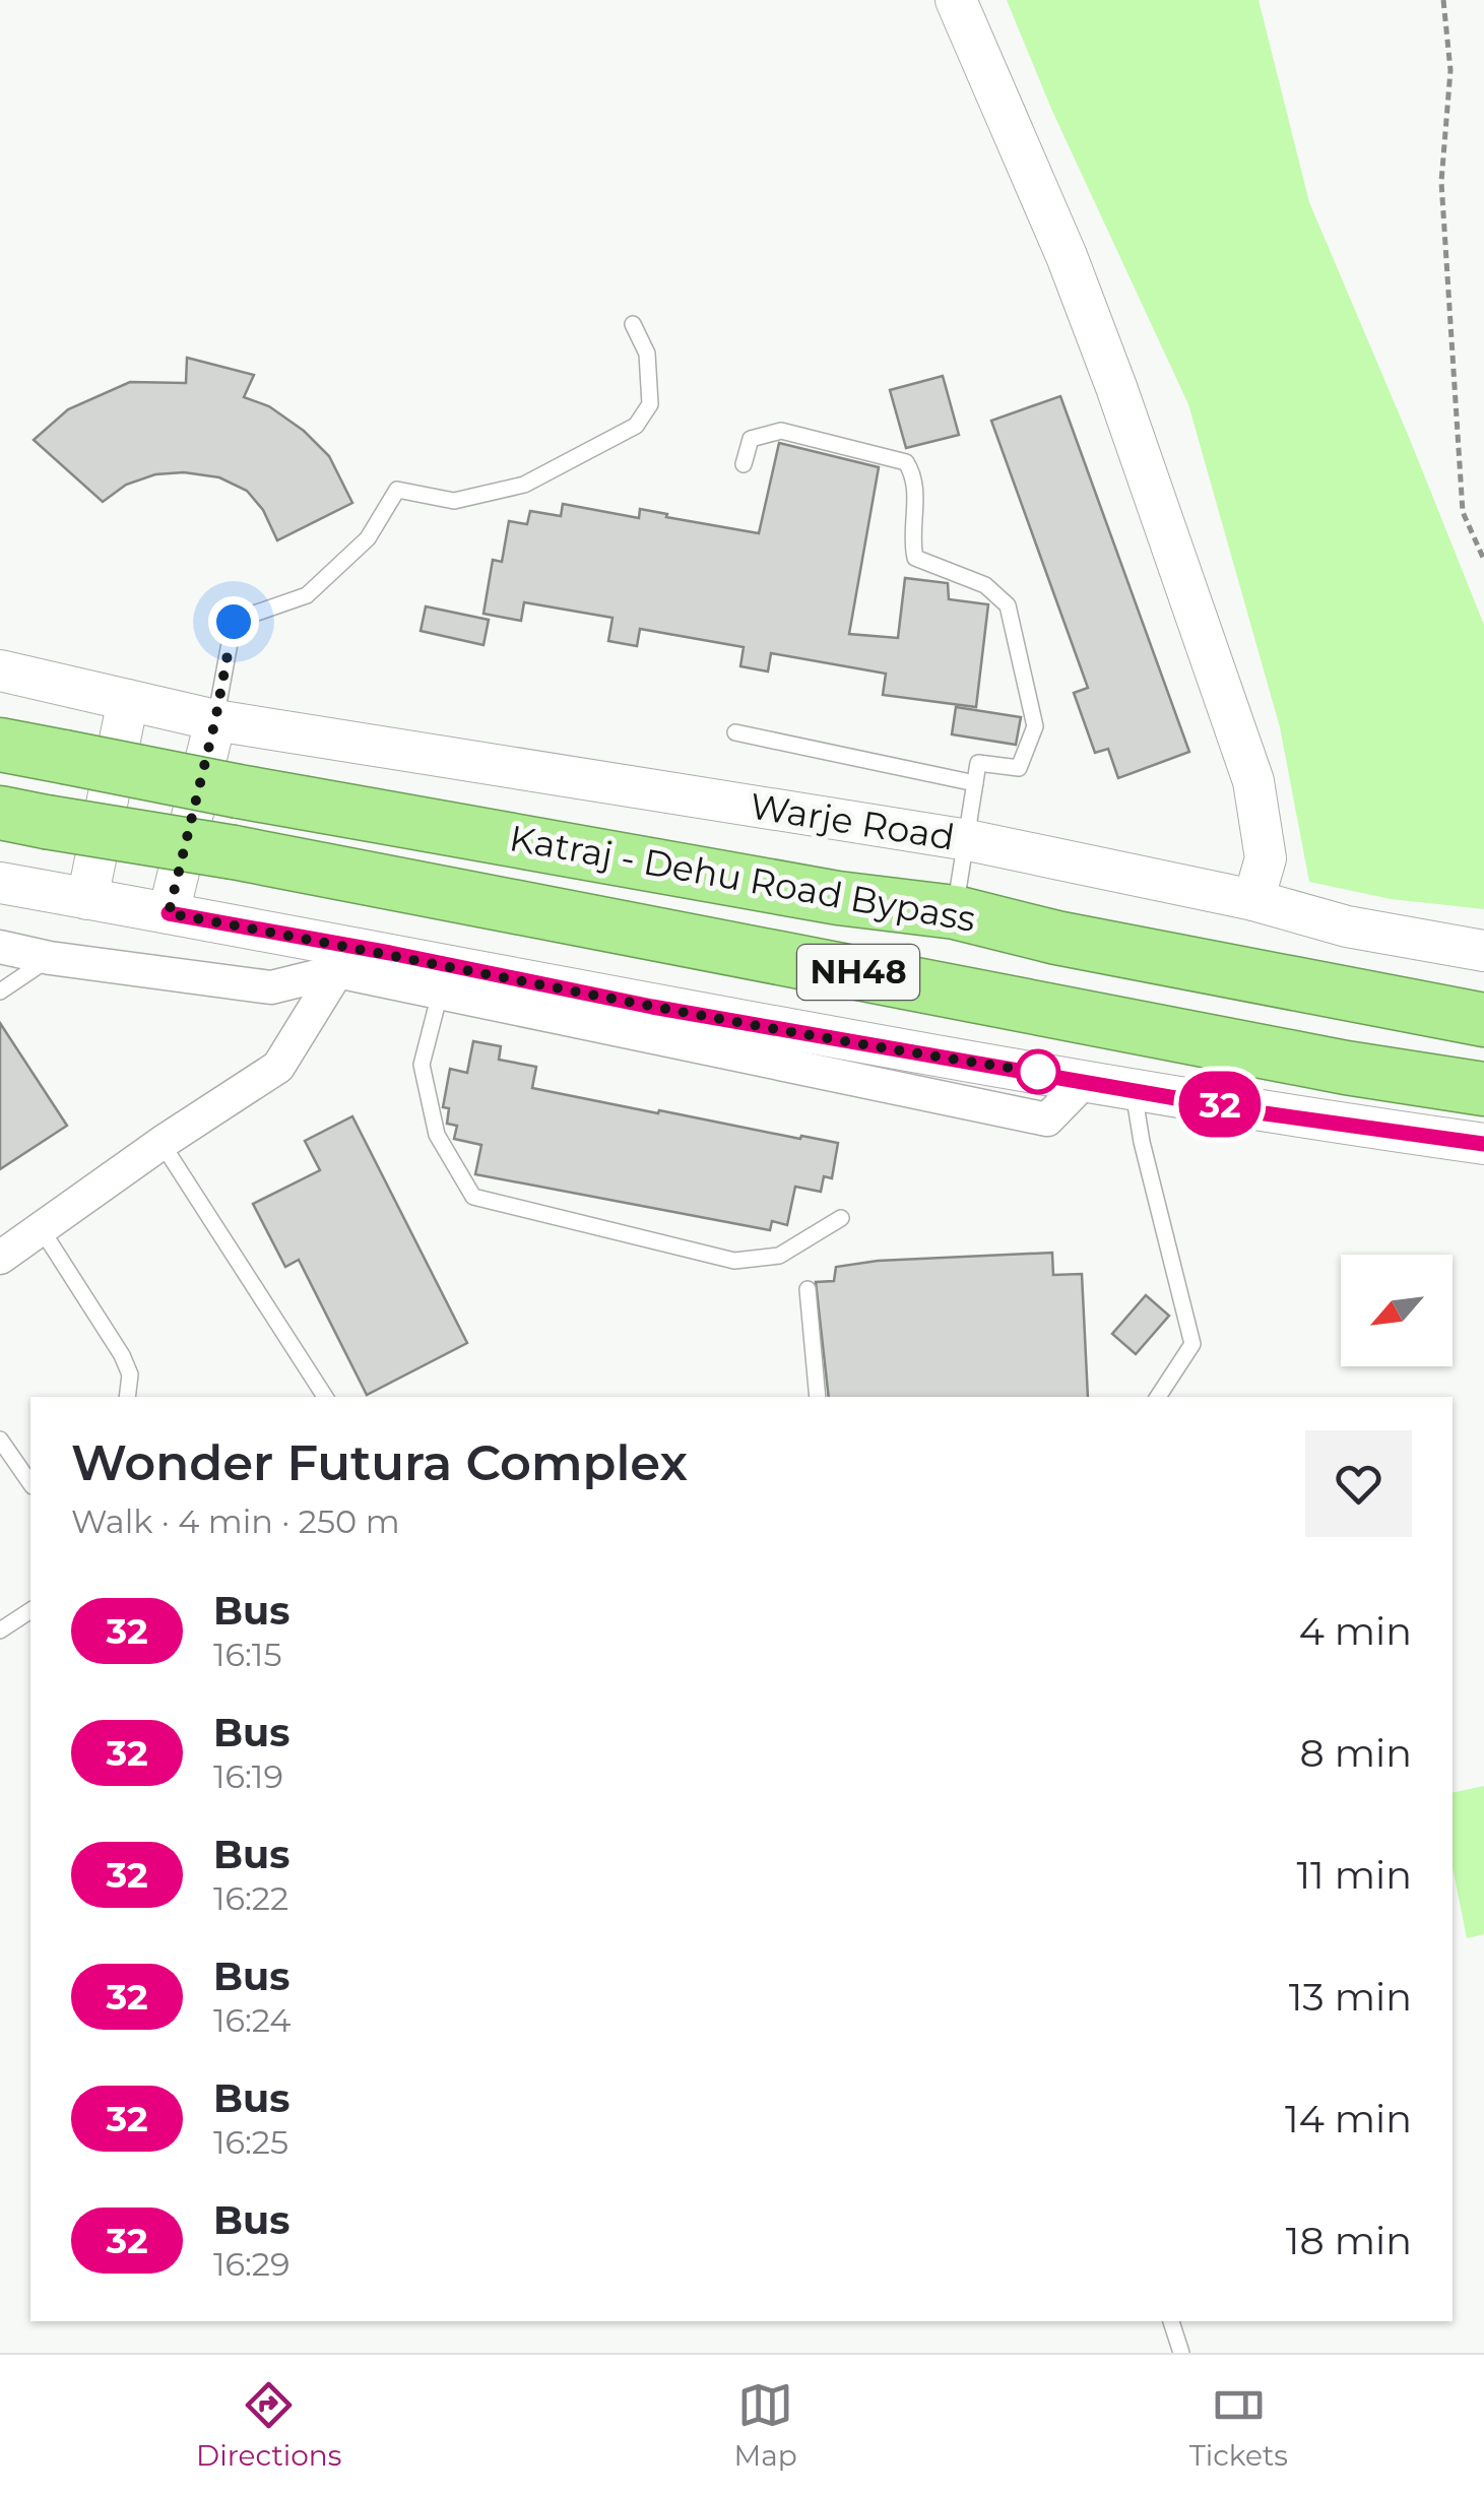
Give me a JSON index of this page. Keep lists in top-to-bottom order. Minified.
{"streets":{"highway":["Katraj - Dehu Road Bypass","NH48"],"street":["Warje Road"]},"lines":["bus line 32"],"north":"bottom left","page":{"on_map":"32","heading":["Wonder Futura Complex","Walk · 4 min · 250 m"],"list":[{"mark":"32","name":"Bus","note":"16:15","value":"4 min"},{"mark":"32","name":"Bus","note":"16:19","value":"8 min"},{"mark":"32","name":"Bus","note":"16:22","value":"11 min"},{"mark":"32","name":"Bus","note":"16:24","value":"13 min"},{"mark":"32","name":"Bus","note":"16:25","value":"14 min"},{"mark":"32","name":"Bus","note":"16:29","value":"18 min"}],"tabs":["Directions","Map","Tickets"]}}
